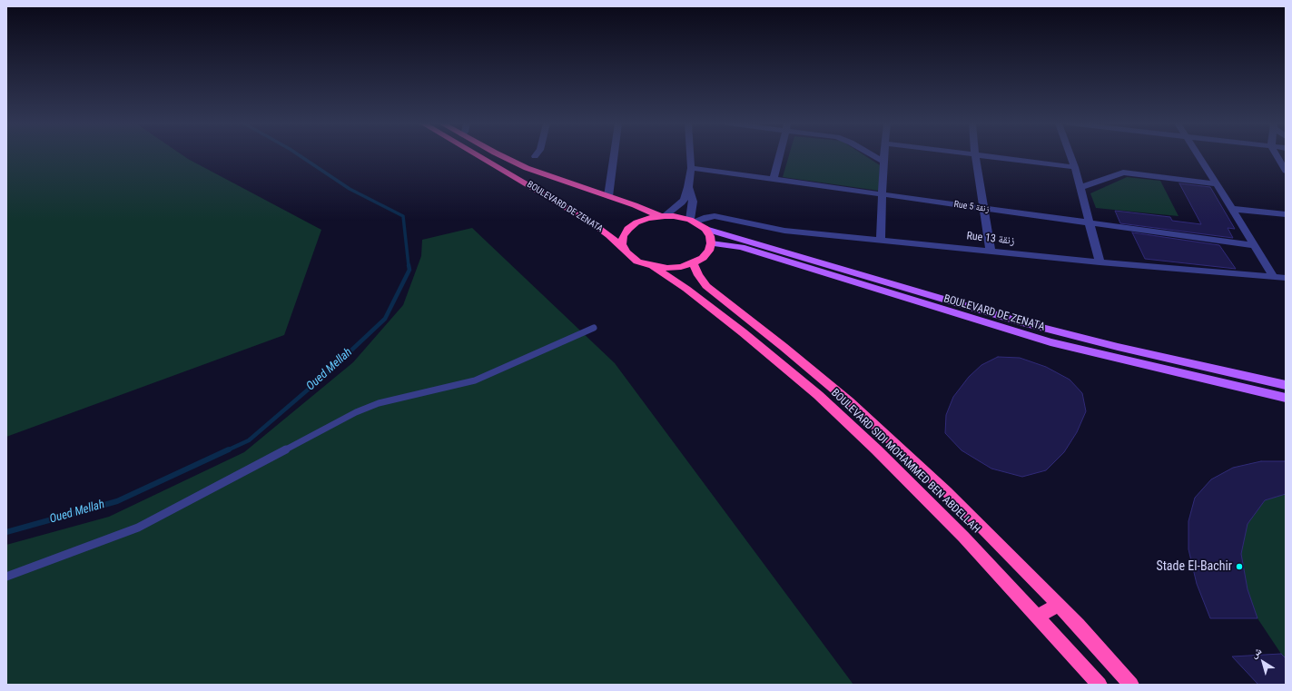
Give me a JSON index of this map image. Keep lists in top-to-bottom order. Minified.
{"streets":{"highway":["BOULEVARD DE ZENATA","BOULEVARD SIDI MOHAMMED BEN ABDELLAH"],"street":["Rue 5 زنقة","Rue 13 زنقة"]},"crossings":[["BOULEVARD DE ZENATA","Rue 13 زنقة"],["BOULEVARD DE ZENATA","BOULEVARD SIDI MOHAMMED BEN ABDELLAH"],["Rue 13 زنقة","BOULEVARD SIDI MOHAMMED BEN ABDELLAH"]],"water":["Oued Mellah"],"places":["Stade El-Bachir"],"north":"top left"}
